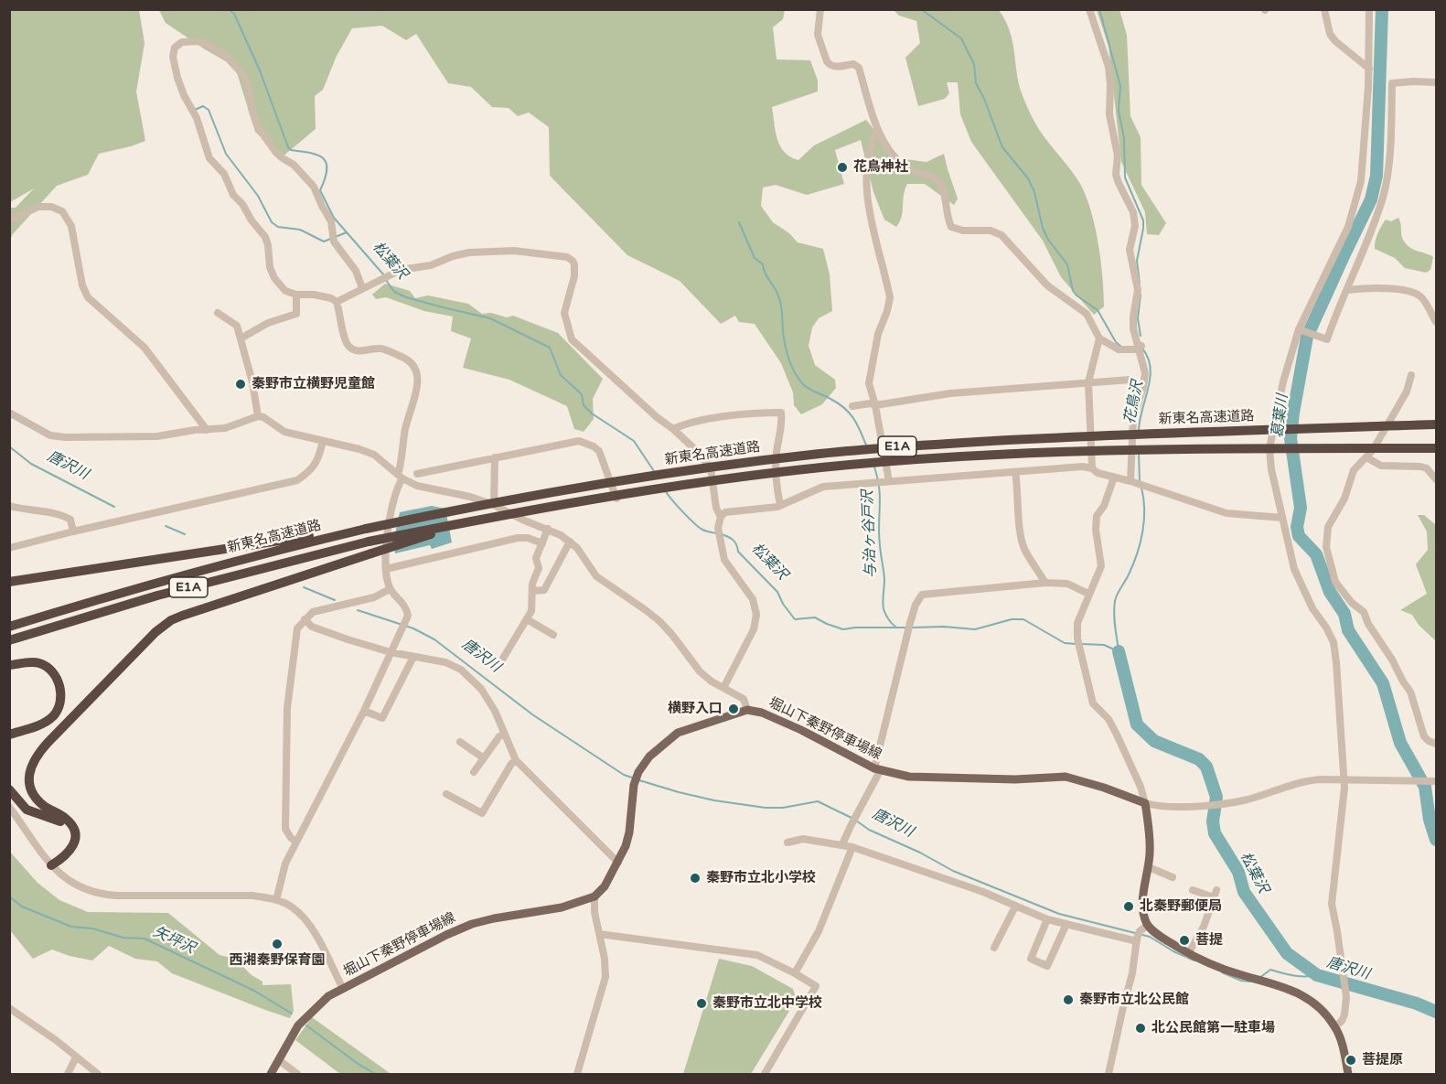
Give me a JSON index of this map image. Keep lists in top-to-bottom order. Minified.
{"streets":{"highway":["新東名高速道路","E1A"],"main road":["堀山下秦野停車場線"]},"water":["松葉沢","花鳥沢","葛葉川","唐沢川","与治ヶ谷戸沢","矢坪沢"],"places":["花鳥神社","秦野市立横野児童館","横野入口","秦野市立北小学校","北秦野郵便局","菩提","西湘秦野保育園","秦野市立北公民館","秦野市立北中学校","北公民館第一駐車場","菩提原"]}
